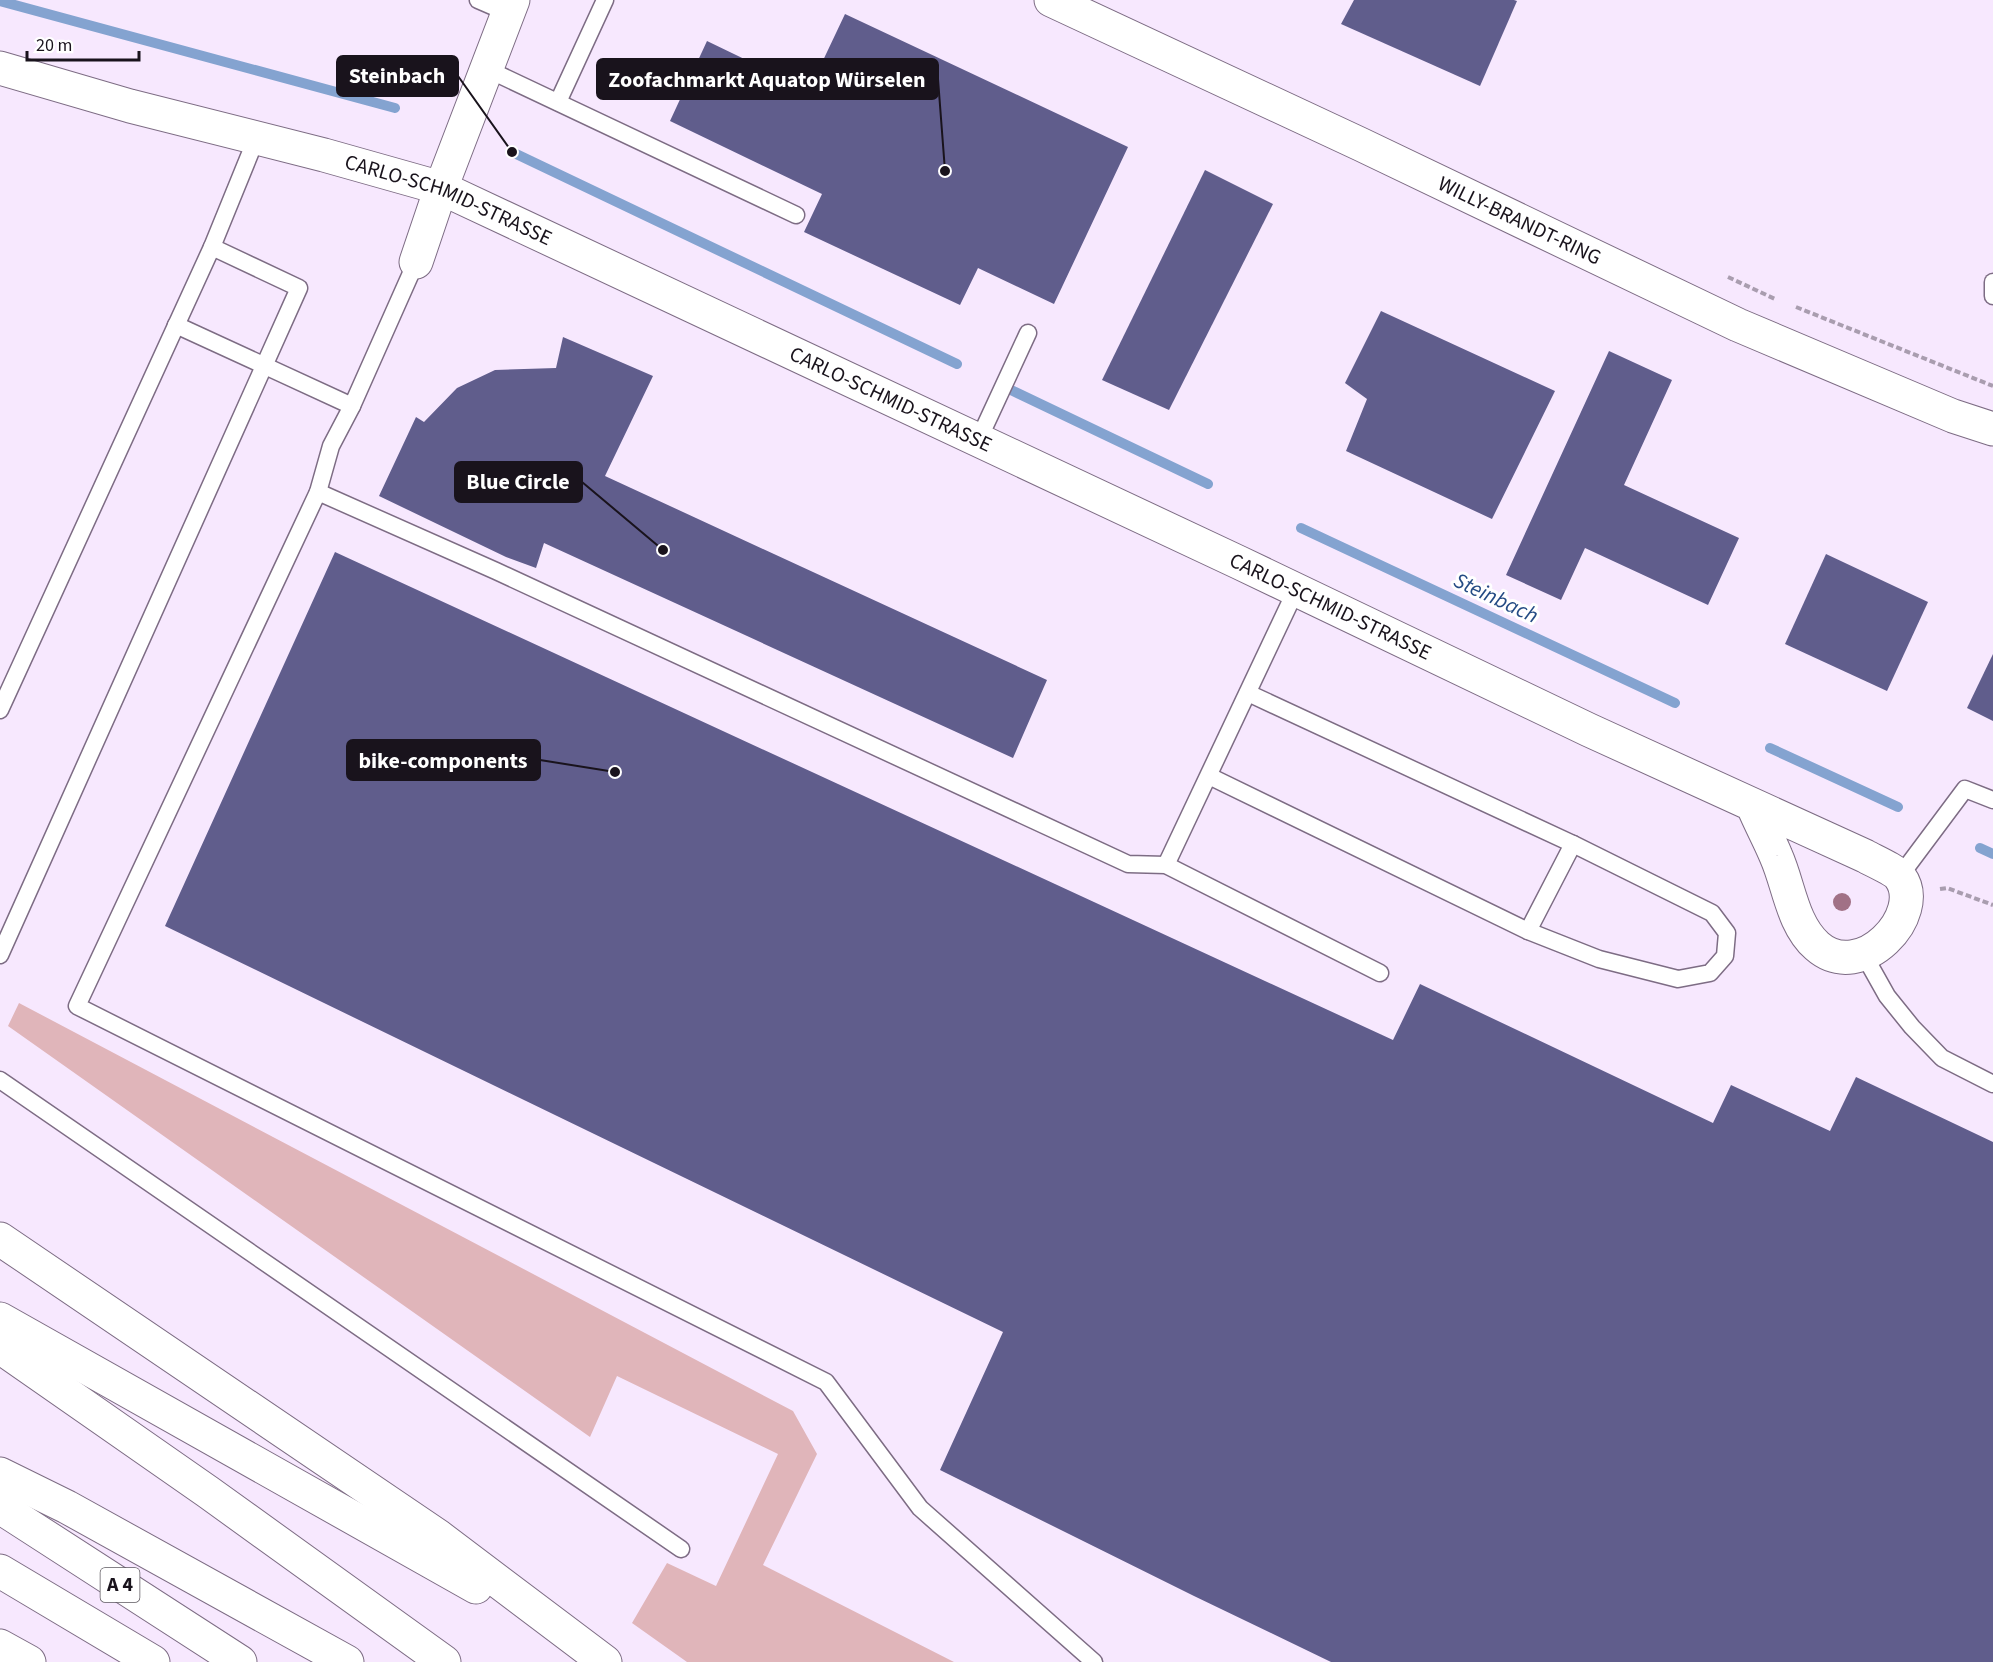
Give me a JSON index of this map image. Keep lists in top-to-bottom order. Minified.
{"streets":{"main road":["CARLO-SCHMID-STRASSE","WILLY-BRANDT-RING","A 4"]},"water":["Steinbach"],"places":["Steinbach","Zoofachmarkt Aquatop Würselen","Blue Circle","bike-components"],"scale_bar":"20 m"}
